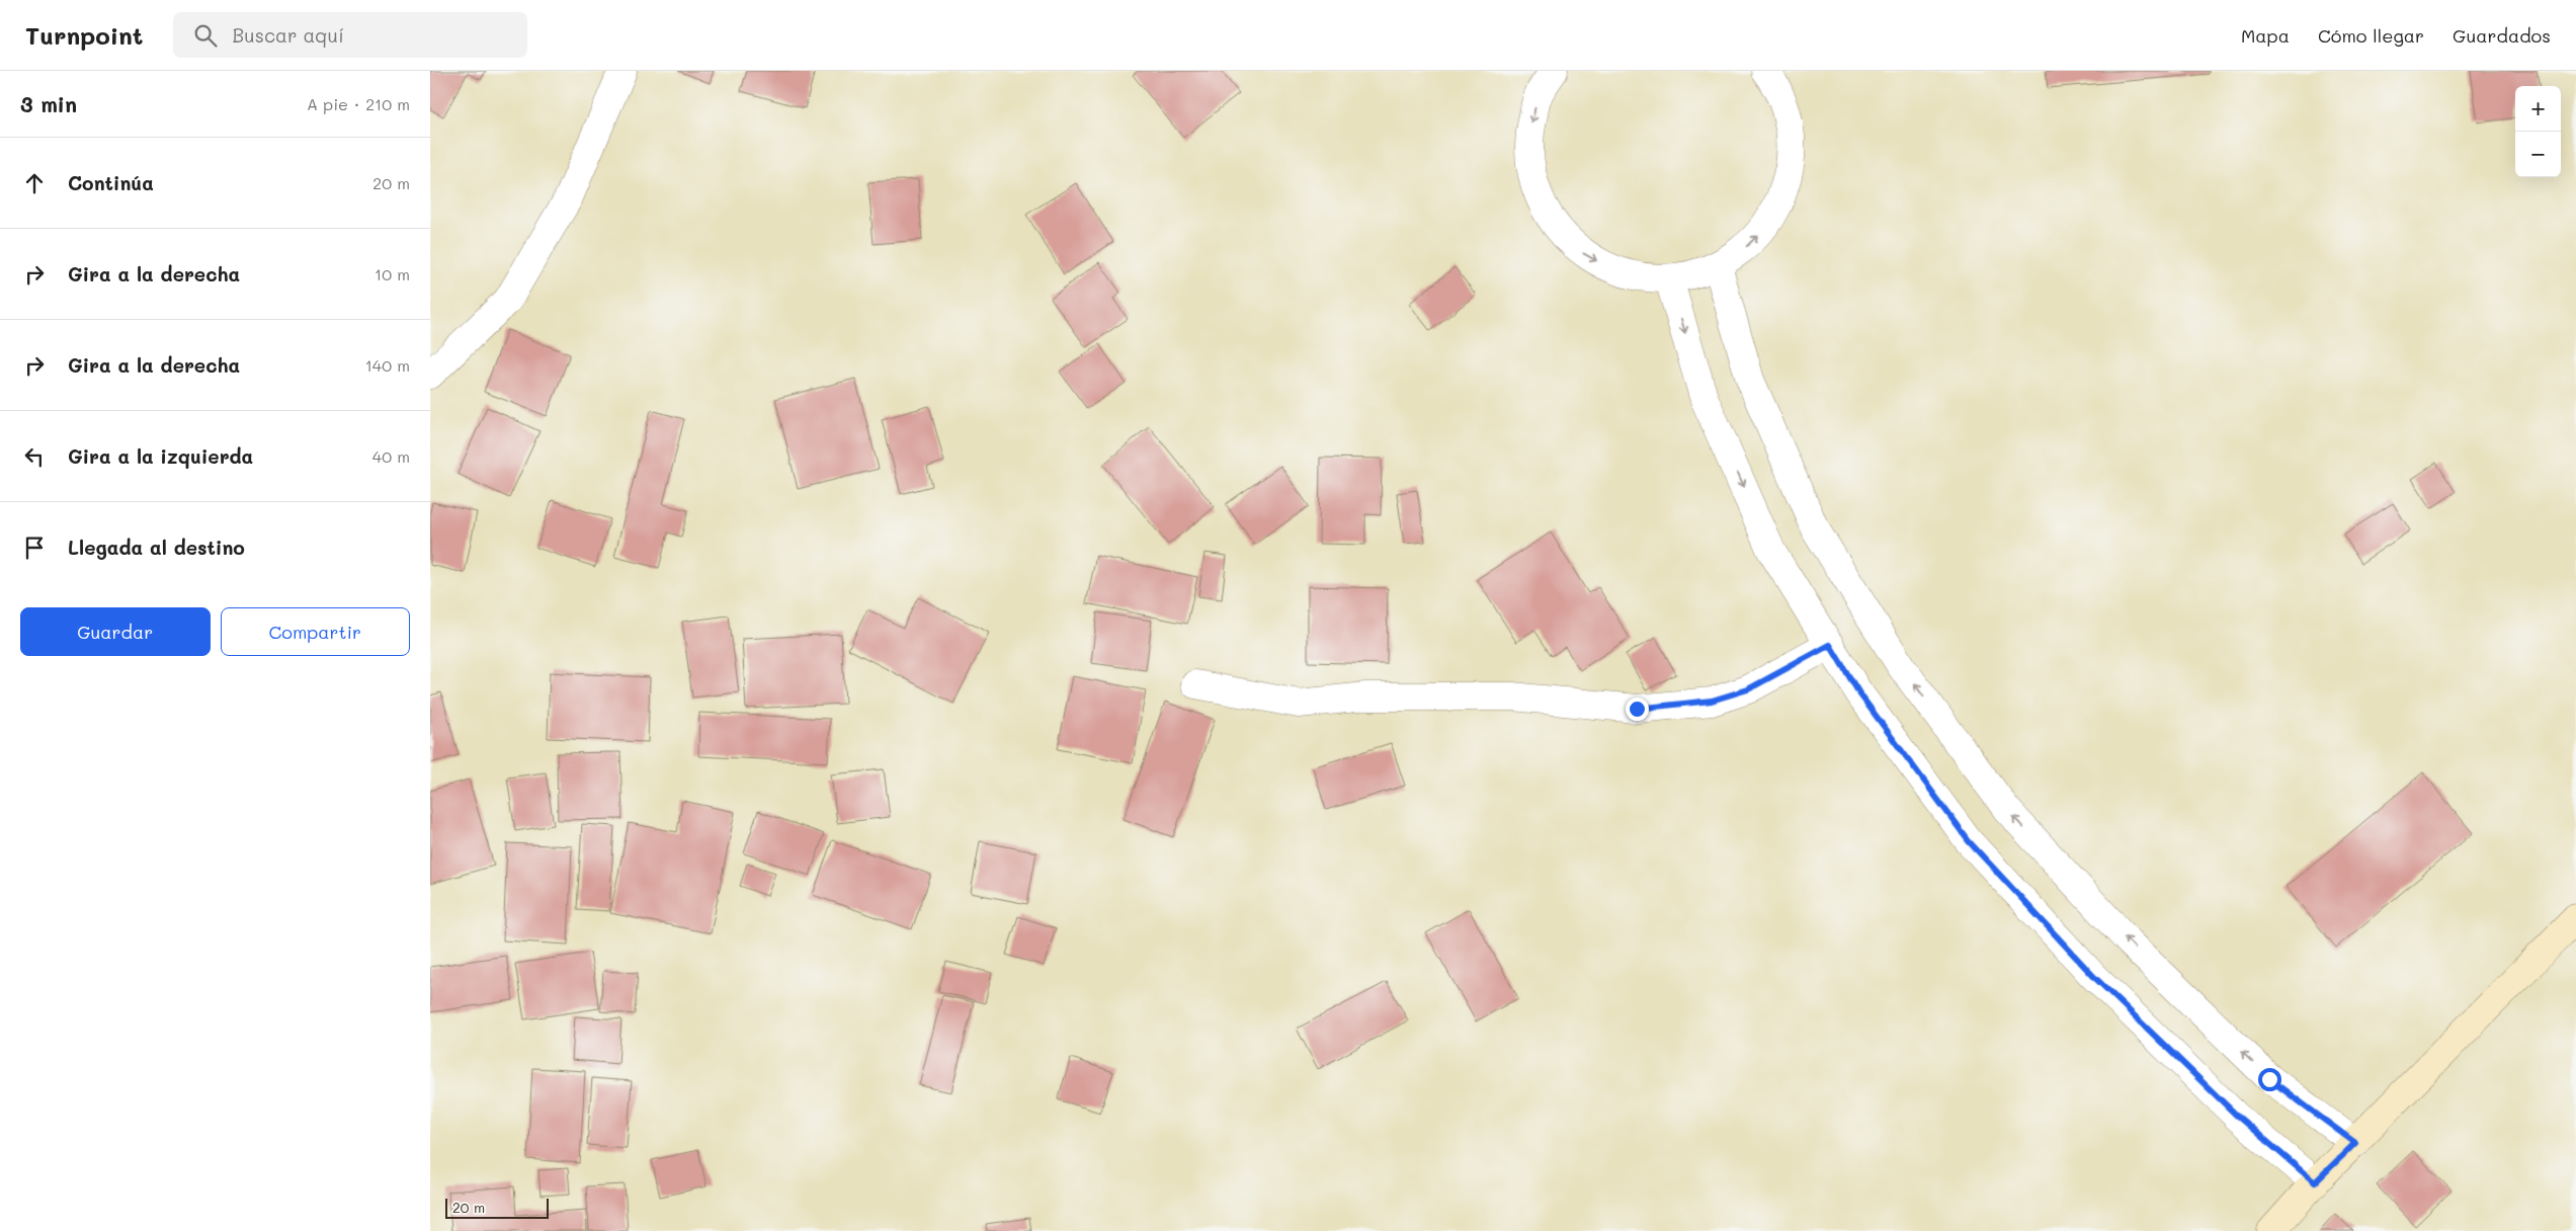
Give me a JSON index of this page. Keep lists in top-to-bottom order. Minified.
{"scale_bar":"20 m","page":{"header":"Turnpoint","search":"Buscar aquí","nav":["Mapa","Cómo llegar","Guardados"],"heading":["3 min","A pie · 210 m"],"map_buttons":["+","−"],"list":[["Continúa","20 m"],["Gira a la derecha","10 m"],["Gira a la derecha","140 m"],["Gira a la izquierda","40 m"],"Llegada al destino"],"buttons":["Guardar","Compartir"],"scale":"20 m"}}
